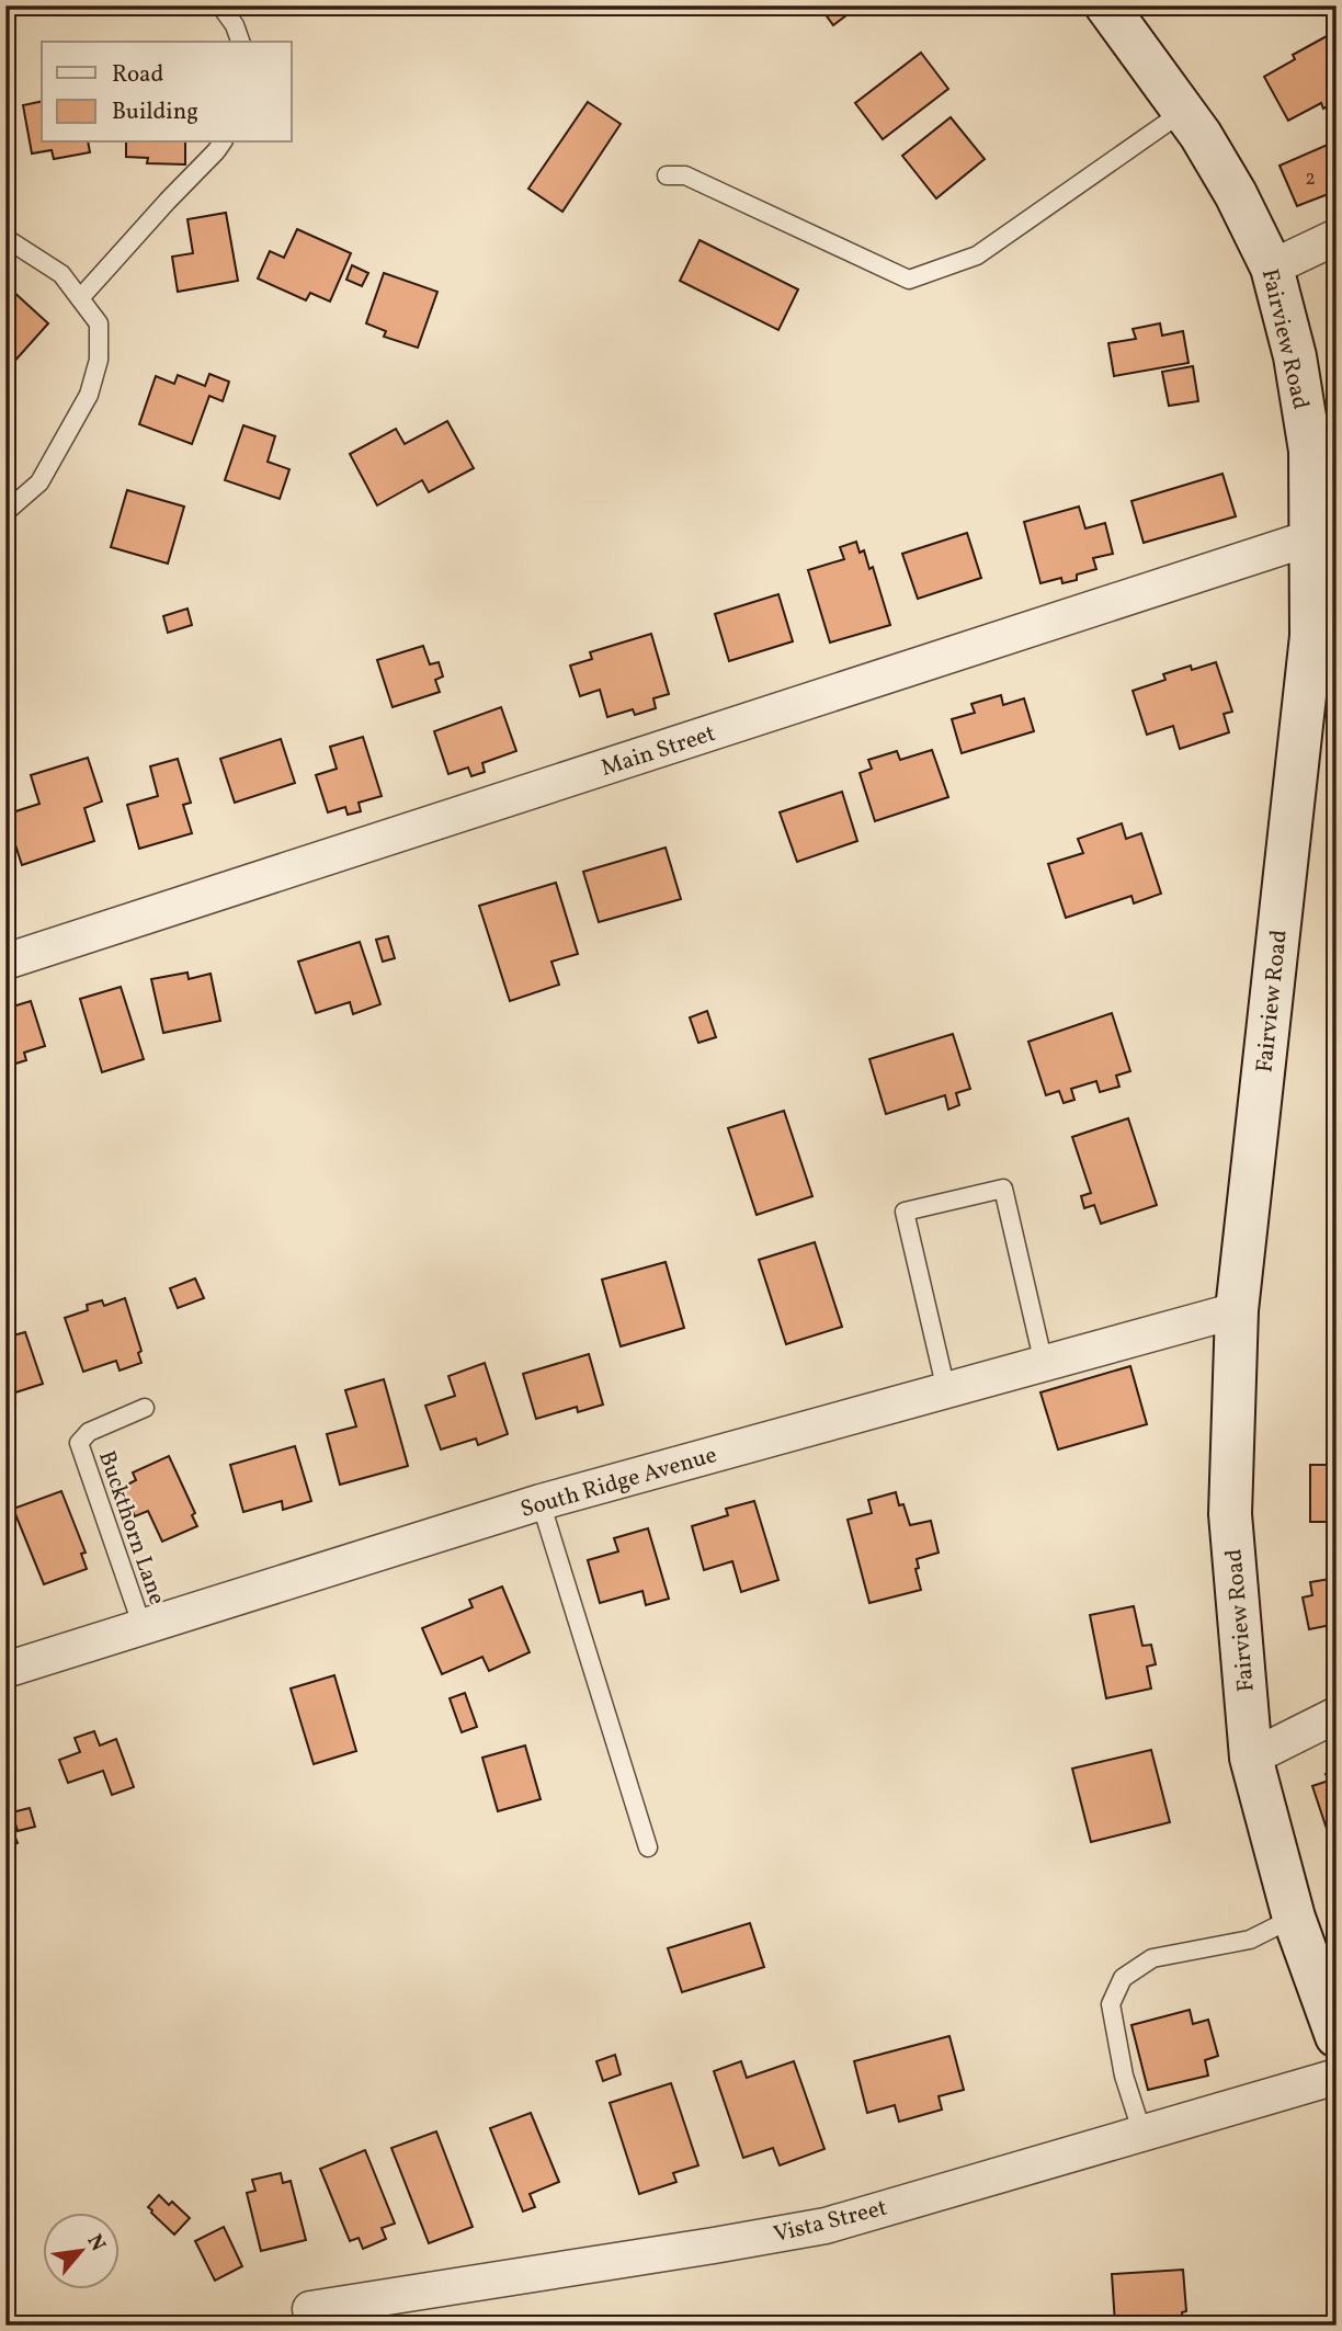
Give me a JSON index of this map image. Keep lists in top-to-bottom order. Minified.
{"streets":{"main road":["Fairview Road"],"street":["Main Street","South Ridge Avenue","Vista Street"],"lane":["Buckthorn Lane"]},"crossings":[["Fairview Road","Main Street"],["Fairview Road","South Ridge Avenue"],["South Ridge Avenue","Buckthorn Lane"]],"house_numbers":["2"],"legend":["Road","Building"],"north":"top right"}
